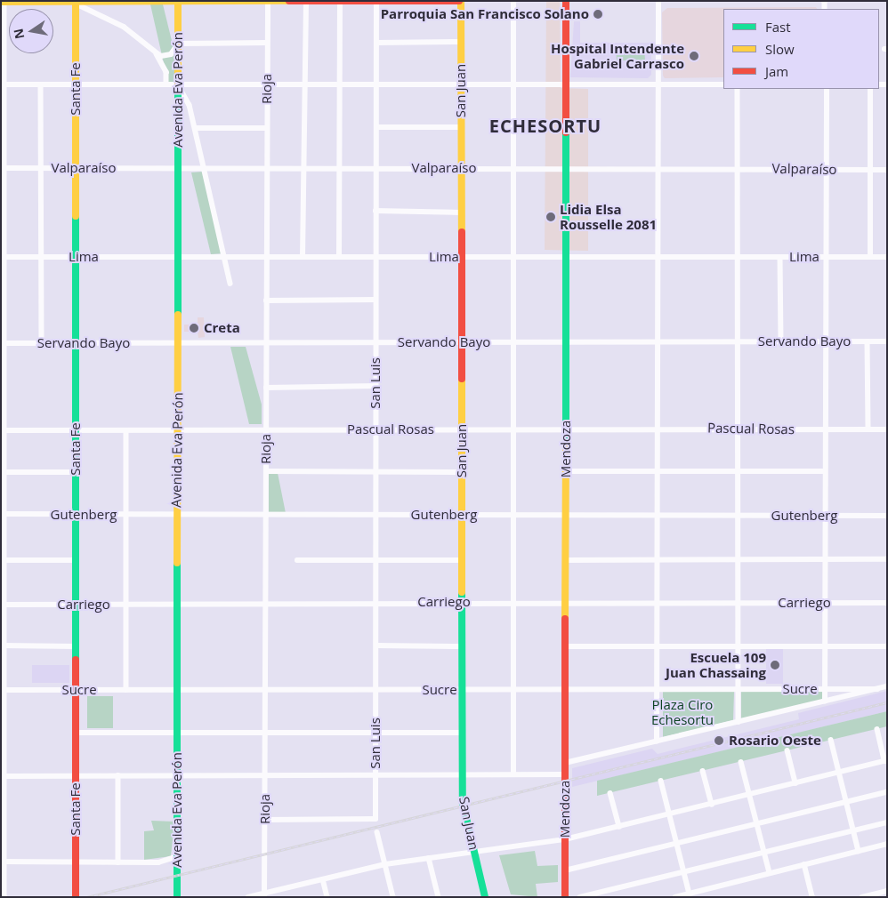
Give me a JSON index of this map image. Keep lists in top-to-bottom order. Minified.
{"streets":{"main road":["Santa Fe","Avenida Eva Perón","San Juan","Mendoza"],"street":["Rioja","Valparaíso","Lima","Servando Bayo","San Luis","Pascual Rosas","Gutenberg","Carriego","Sucre"]},"crossings":[["Santa Fe","Valparaíso"],["Santa Fe","Lima"],["Santa Fe","Servando Bayo"],["Santa Fe","Pascual Rosas"],["Santa Fe","Gutenberg"],["Santa Fe","Carriego"],["Santa Fe","Sucre"],["Rioja","Valparaíso"],["Rioja","Lima"],["Rioja","Servando Bayo"],["Rioja","San Luis"],["Rioja","Pascual Rosas"],["Rioja","Gutenberg"],["Rioja","Carriego"],["Rioja","Sucre"],["Avenida Eva Perón","Valparaíso"],["Avenida Eva Perón","Lima"],["Avenida Eva Perón","Servando Bayo"],["Avenida Eva Perón","Pascual Rosas"],["Avenida Eva Perón","Gutenberg"],["Avenida Eva Perón","Carriego"],["Avenida Eva Perón","Sucre"],["San Juan","Valparaíso"],["San Juan","Lima"],["San Juan","Servando Bayo"],["San Juan","Pascual Rosas"],["San Juan","Gutenberg"],["San Juan","Carriego"],["San Juan","Sucre"],["Valparaíso","San Luis"],["Valparaíso","Mendoza"],["Lima","San Luis"],["Lima","Mendoza"],["Servando Bayo","San Luis"],["Servando Bayo","Mendoza"],["San Luis","Pascual Rosas"],["San Luis","Gutenberg"],["San Luis","Carriego"],["San Luis","Sucre"],["Pascual Rosas","Mendoza"],["Mendoza","Gutenberg"],["Mendoza","Carriego"],["Mendoza","Sucre"]],"districts":["ECHESORTU"],"parks":["Plaza Ciro Echesortu"],"places":["Parroquia San Francisco Solano","Hospital Intendente Gabriel Carrasco","Lidia Elsa Rousselle 2081","Creta","Escuela 109 Juan Chassaing","Rosario Oeste"],"legend":["Fast","Slow","Jam"],"north":"left"}
